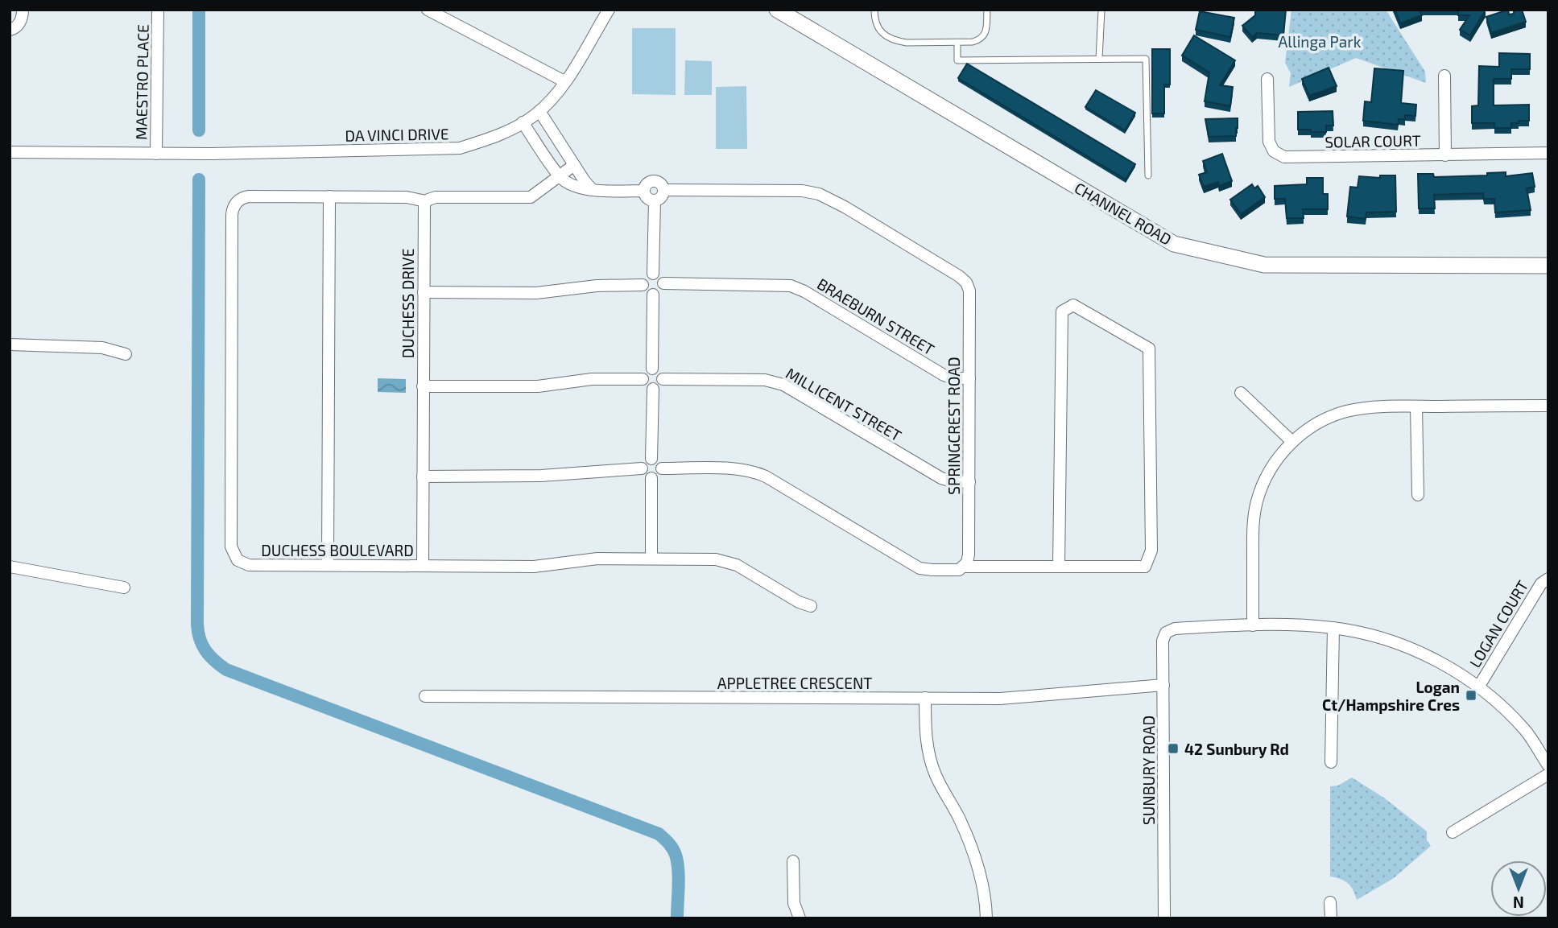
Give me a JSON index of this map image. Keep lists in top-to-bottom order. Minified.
{"streets":{"street":["MAESTRO PLACE","DA VINCI DRIVE","SOLAR COURT","CHANNEL ROAD","DUCHESS DRIVE","BRAEBURN STREET","MILLICENT STREET","SPRINGCREST ROAD","DUCHESS BOULEVARD","LOGAN COURT","APPLETREE CRESCENT","SUNBURY ROAD"]},"crossings":[["MAESTRO PLACE","DA VINCI DRIVE"],["DUCHESS DRIVE","DUCHESS BOULEVARD"],["BRAEBURN STREET","SPRINGCREST ROAD"],["MILLICENT STREET","SPRINGCREST ROAD"],["APPLETREE CRESCENT","SUNBURY ROAD"]],"parks":["Allinga Park"],"places":{"transit":["Logan Ct/Hampshire Cres","42 Sunbury Rd"]},"north":"bottom"}
